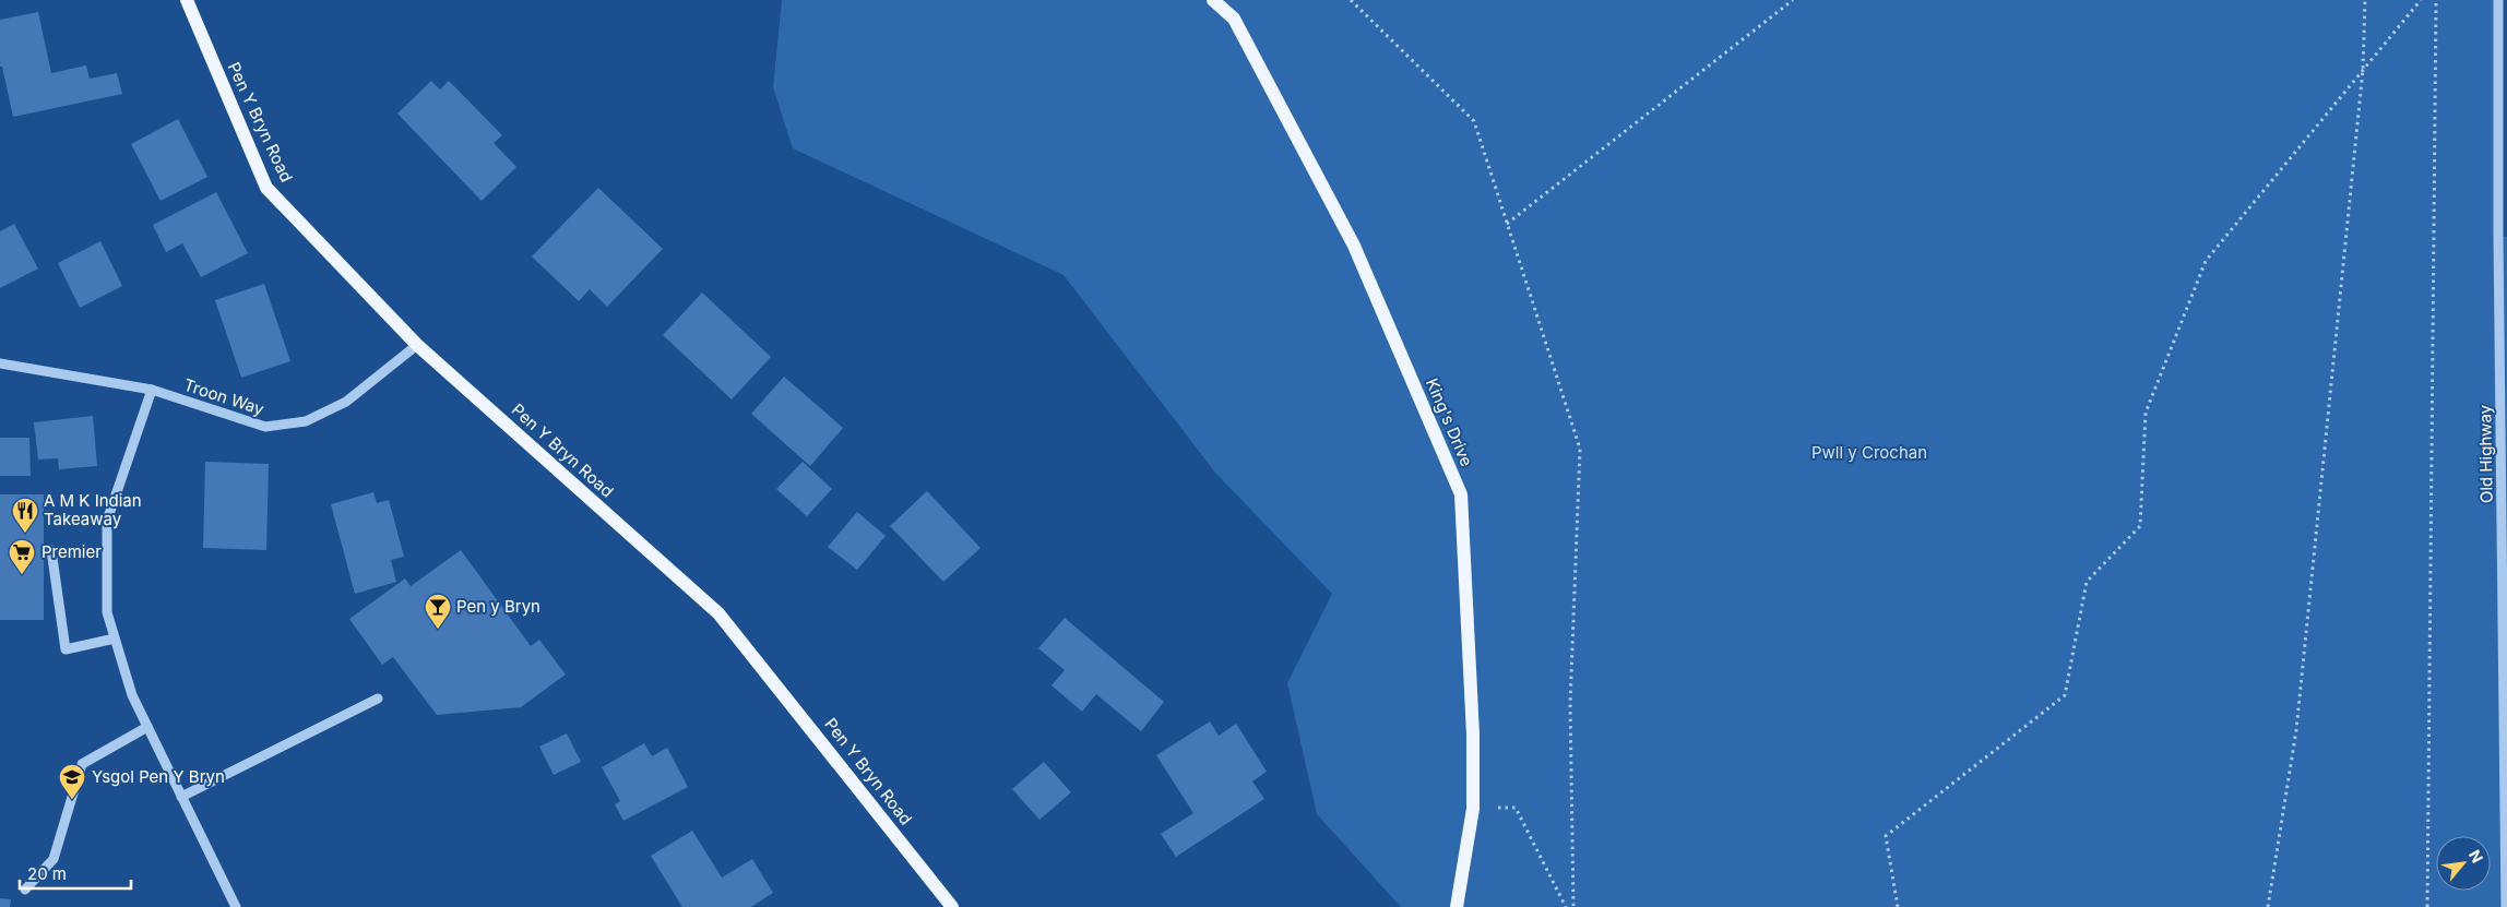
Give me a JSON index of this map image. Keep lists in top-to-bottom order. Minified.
{"streets":{"main road":["Pen Y Bryn Road","King's Drive"],"street":["Troon Way","Old Highway"]},"crossings":[["Pen Y Bryn Road","Troon Way"]],"parks":["Pwll y Crochan"],"places":{"restaurant":["A M K Indian Takeaway"],"supermarket":["Premier"],"bar":["Pen y Bryn"],"school or university":["Ysgol Pen Y Bryn"]},"scale_bar":"20 m","north":"top right"}
